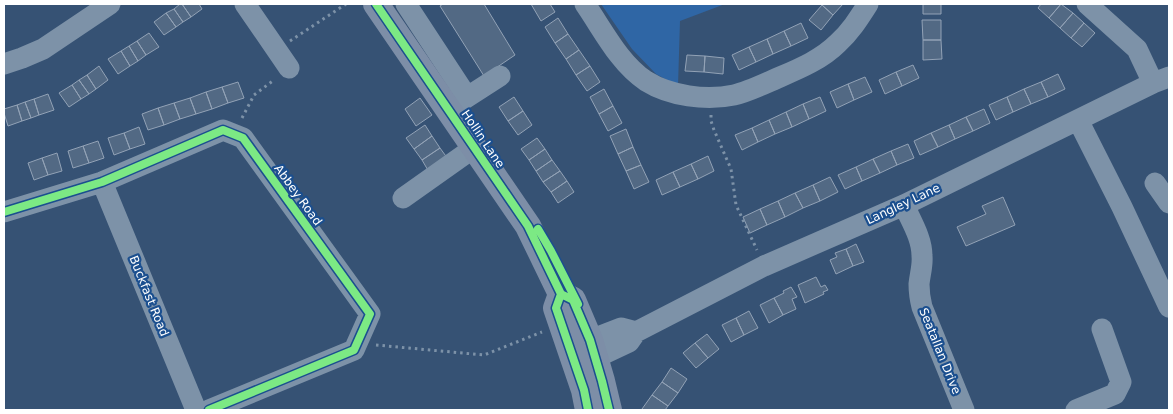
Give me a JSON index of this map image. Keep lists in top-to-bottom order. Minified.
{"streets":{"main road":["Hollin Lane"],"street":["Abbey Road","Langley Lane","Buckfast Road","Seatallan Drive"]},"crossings":[["Hollin Lane","Langley Lane"],["Langley Lane","Seatallan Drive"]]}
